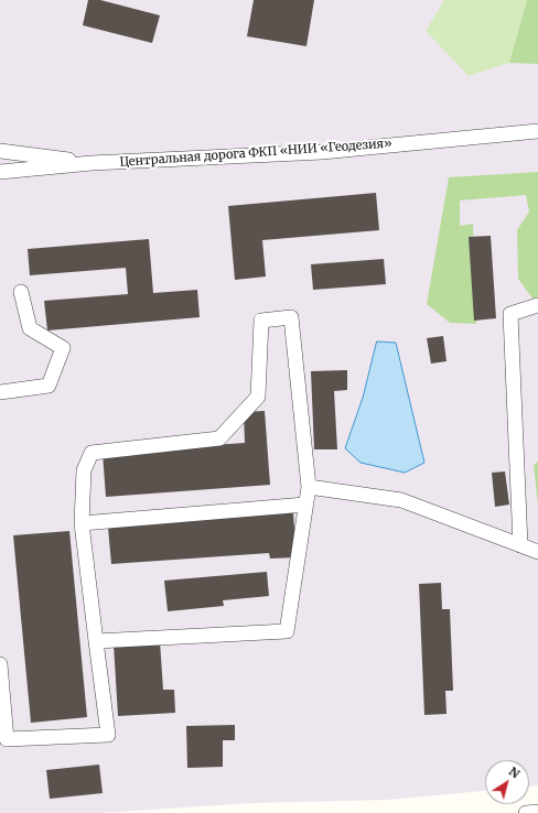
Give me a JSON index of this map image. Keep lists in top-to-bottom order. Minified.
{"streets":{"street":["Центральная дорога ФКП «НИИ «Геодезия»"]},"north":"top right"}
